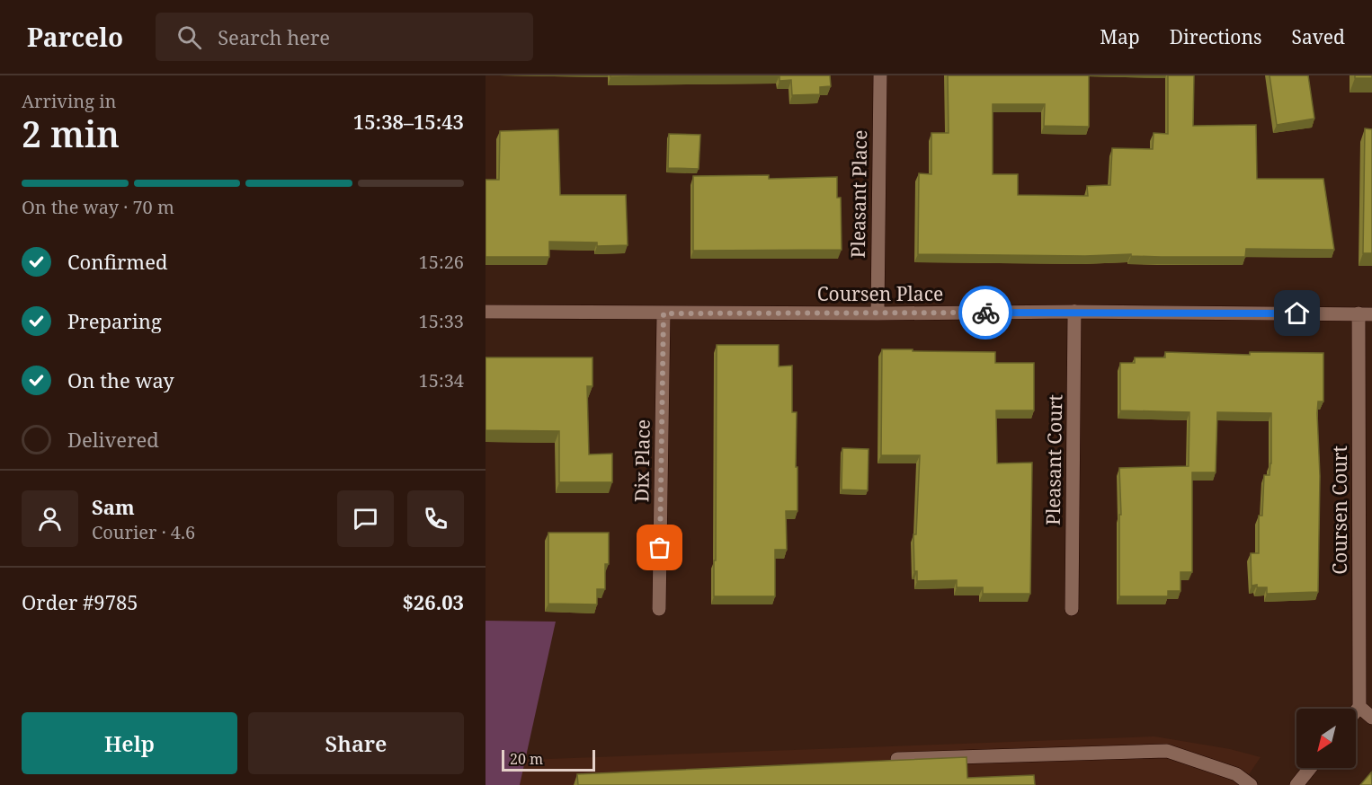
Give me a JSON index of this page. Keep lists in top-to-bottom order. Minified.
{"streets":{"street":["Pleasant Place","Coursen Place","Pleasant Court","Dix Place","Coursen Court"]},"crossings":[["Pleasant Place","Coursen Place"],["Coursen Place","Pleasant Court"],["Coursen Place","Dix Place"],["Coursen Place","Coursen Court"]],"scale_bar":"20 m","north":"bottom left","page":{"header":"Parcelo","search":"Search here","nav":["Map","Directions","Saved"],"heading":["2 min","Arriving in","15:38–15:43"],"panel":["Sam","Courier · 4.6","Order #9785","$26.03"],"bar":"On the way · 70 m","list":[["Confirmed","15:26"],["Preparing","15:33"],["On the way","15:34"],"Delivered"],"buttons":["Help","Share"],"scale":"20 m"}}
